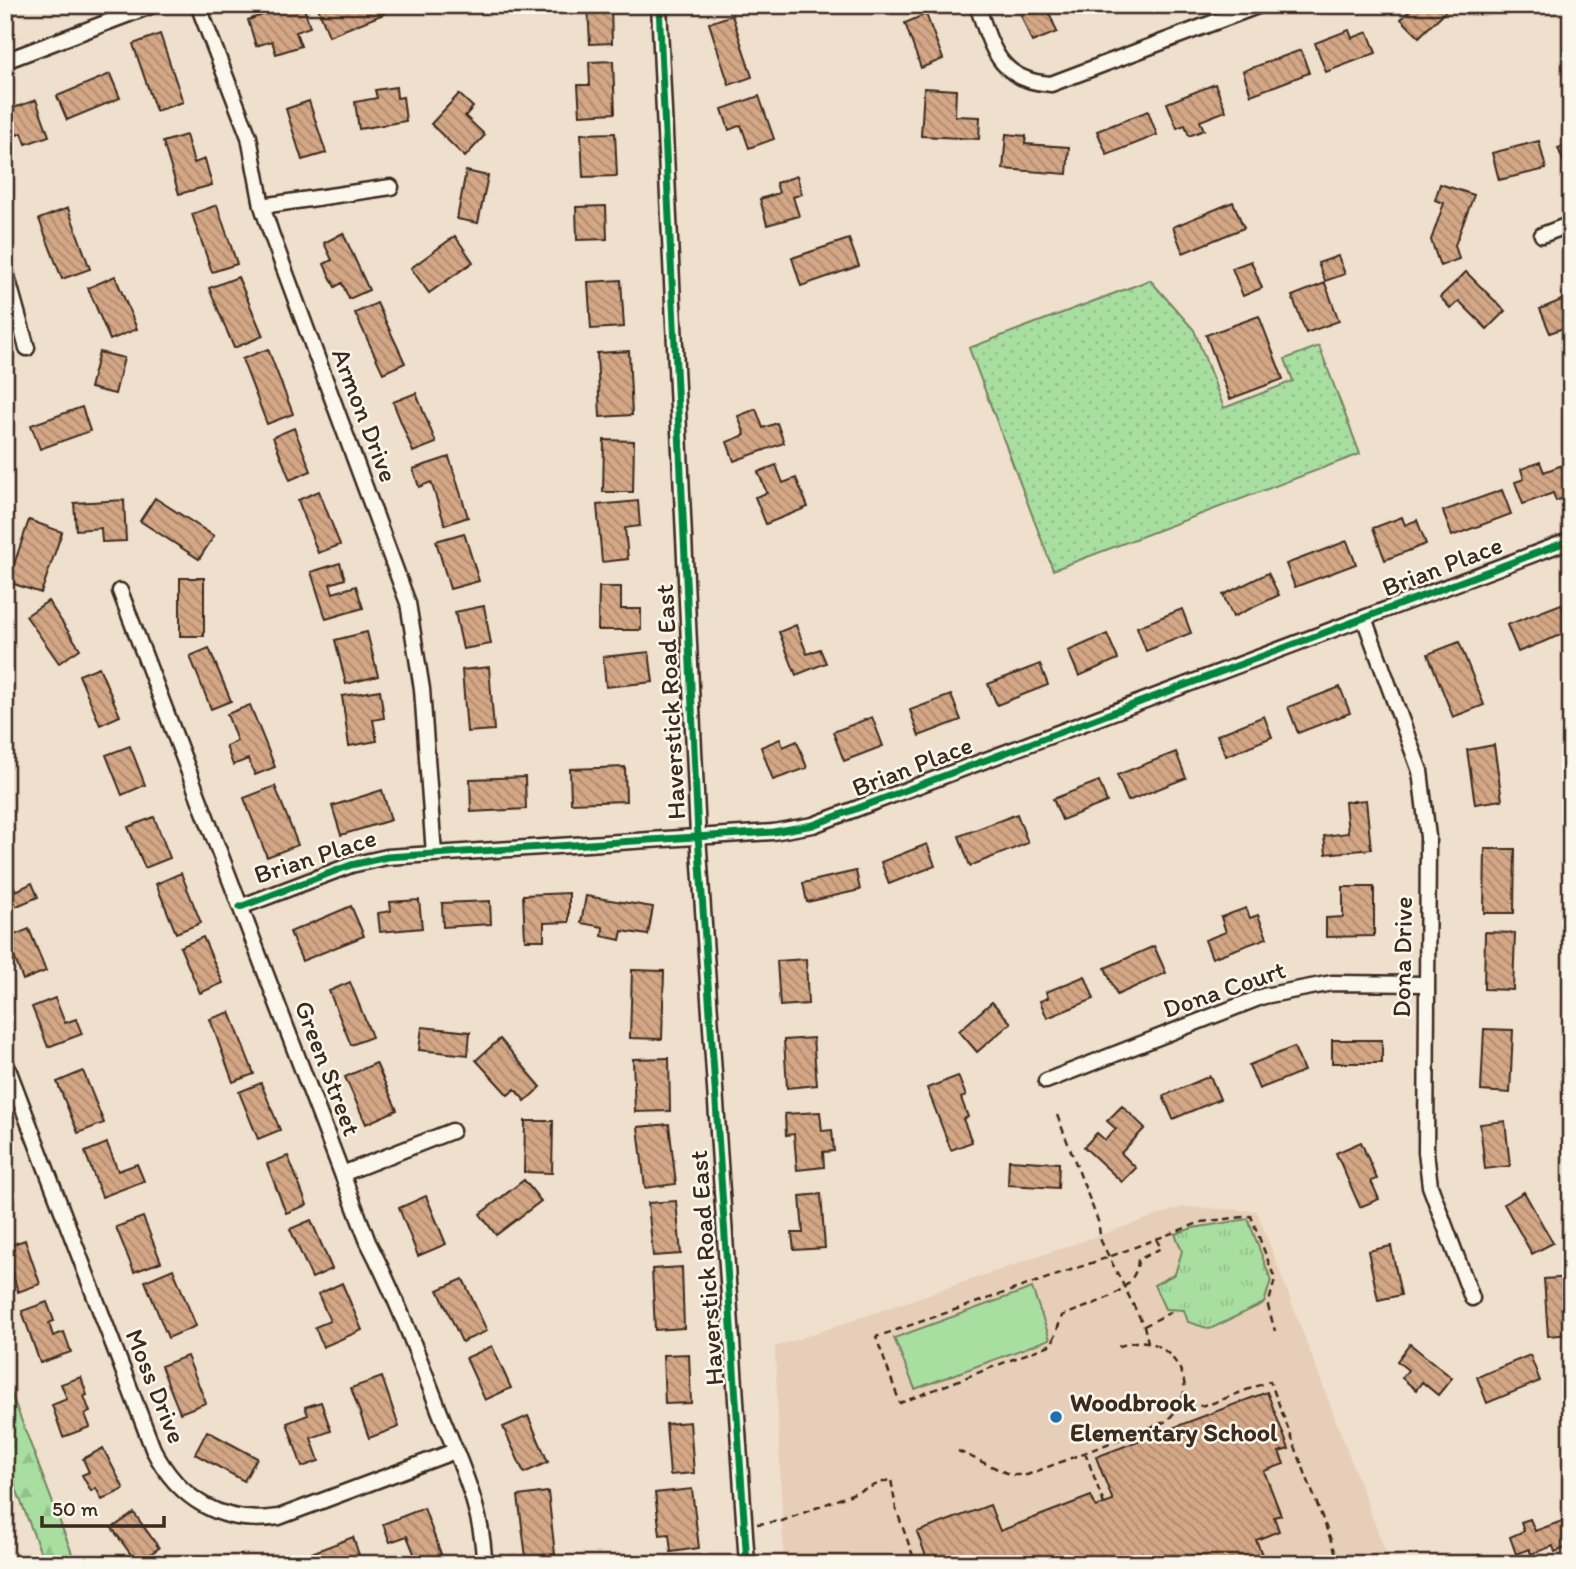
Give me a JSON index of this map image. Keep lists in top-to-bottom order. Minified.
{"streets":{"street":["Armon Drive","Brian Place","Haverstick Road East","Dona Drive","Dona Court","Green Street","Moss Drive"]},"crossings":[["Armon Drive","Brian Place"],["Brian Place","Haverstick Road East"],["Brian Place","Dona Drive"],["Brian Place","Green Street"],["Dona Drive","Dona Court"],["Green Street","Moss Drive"]],"places":["Woodbrook Elementary School"],"scale_bar":"50 m"}
